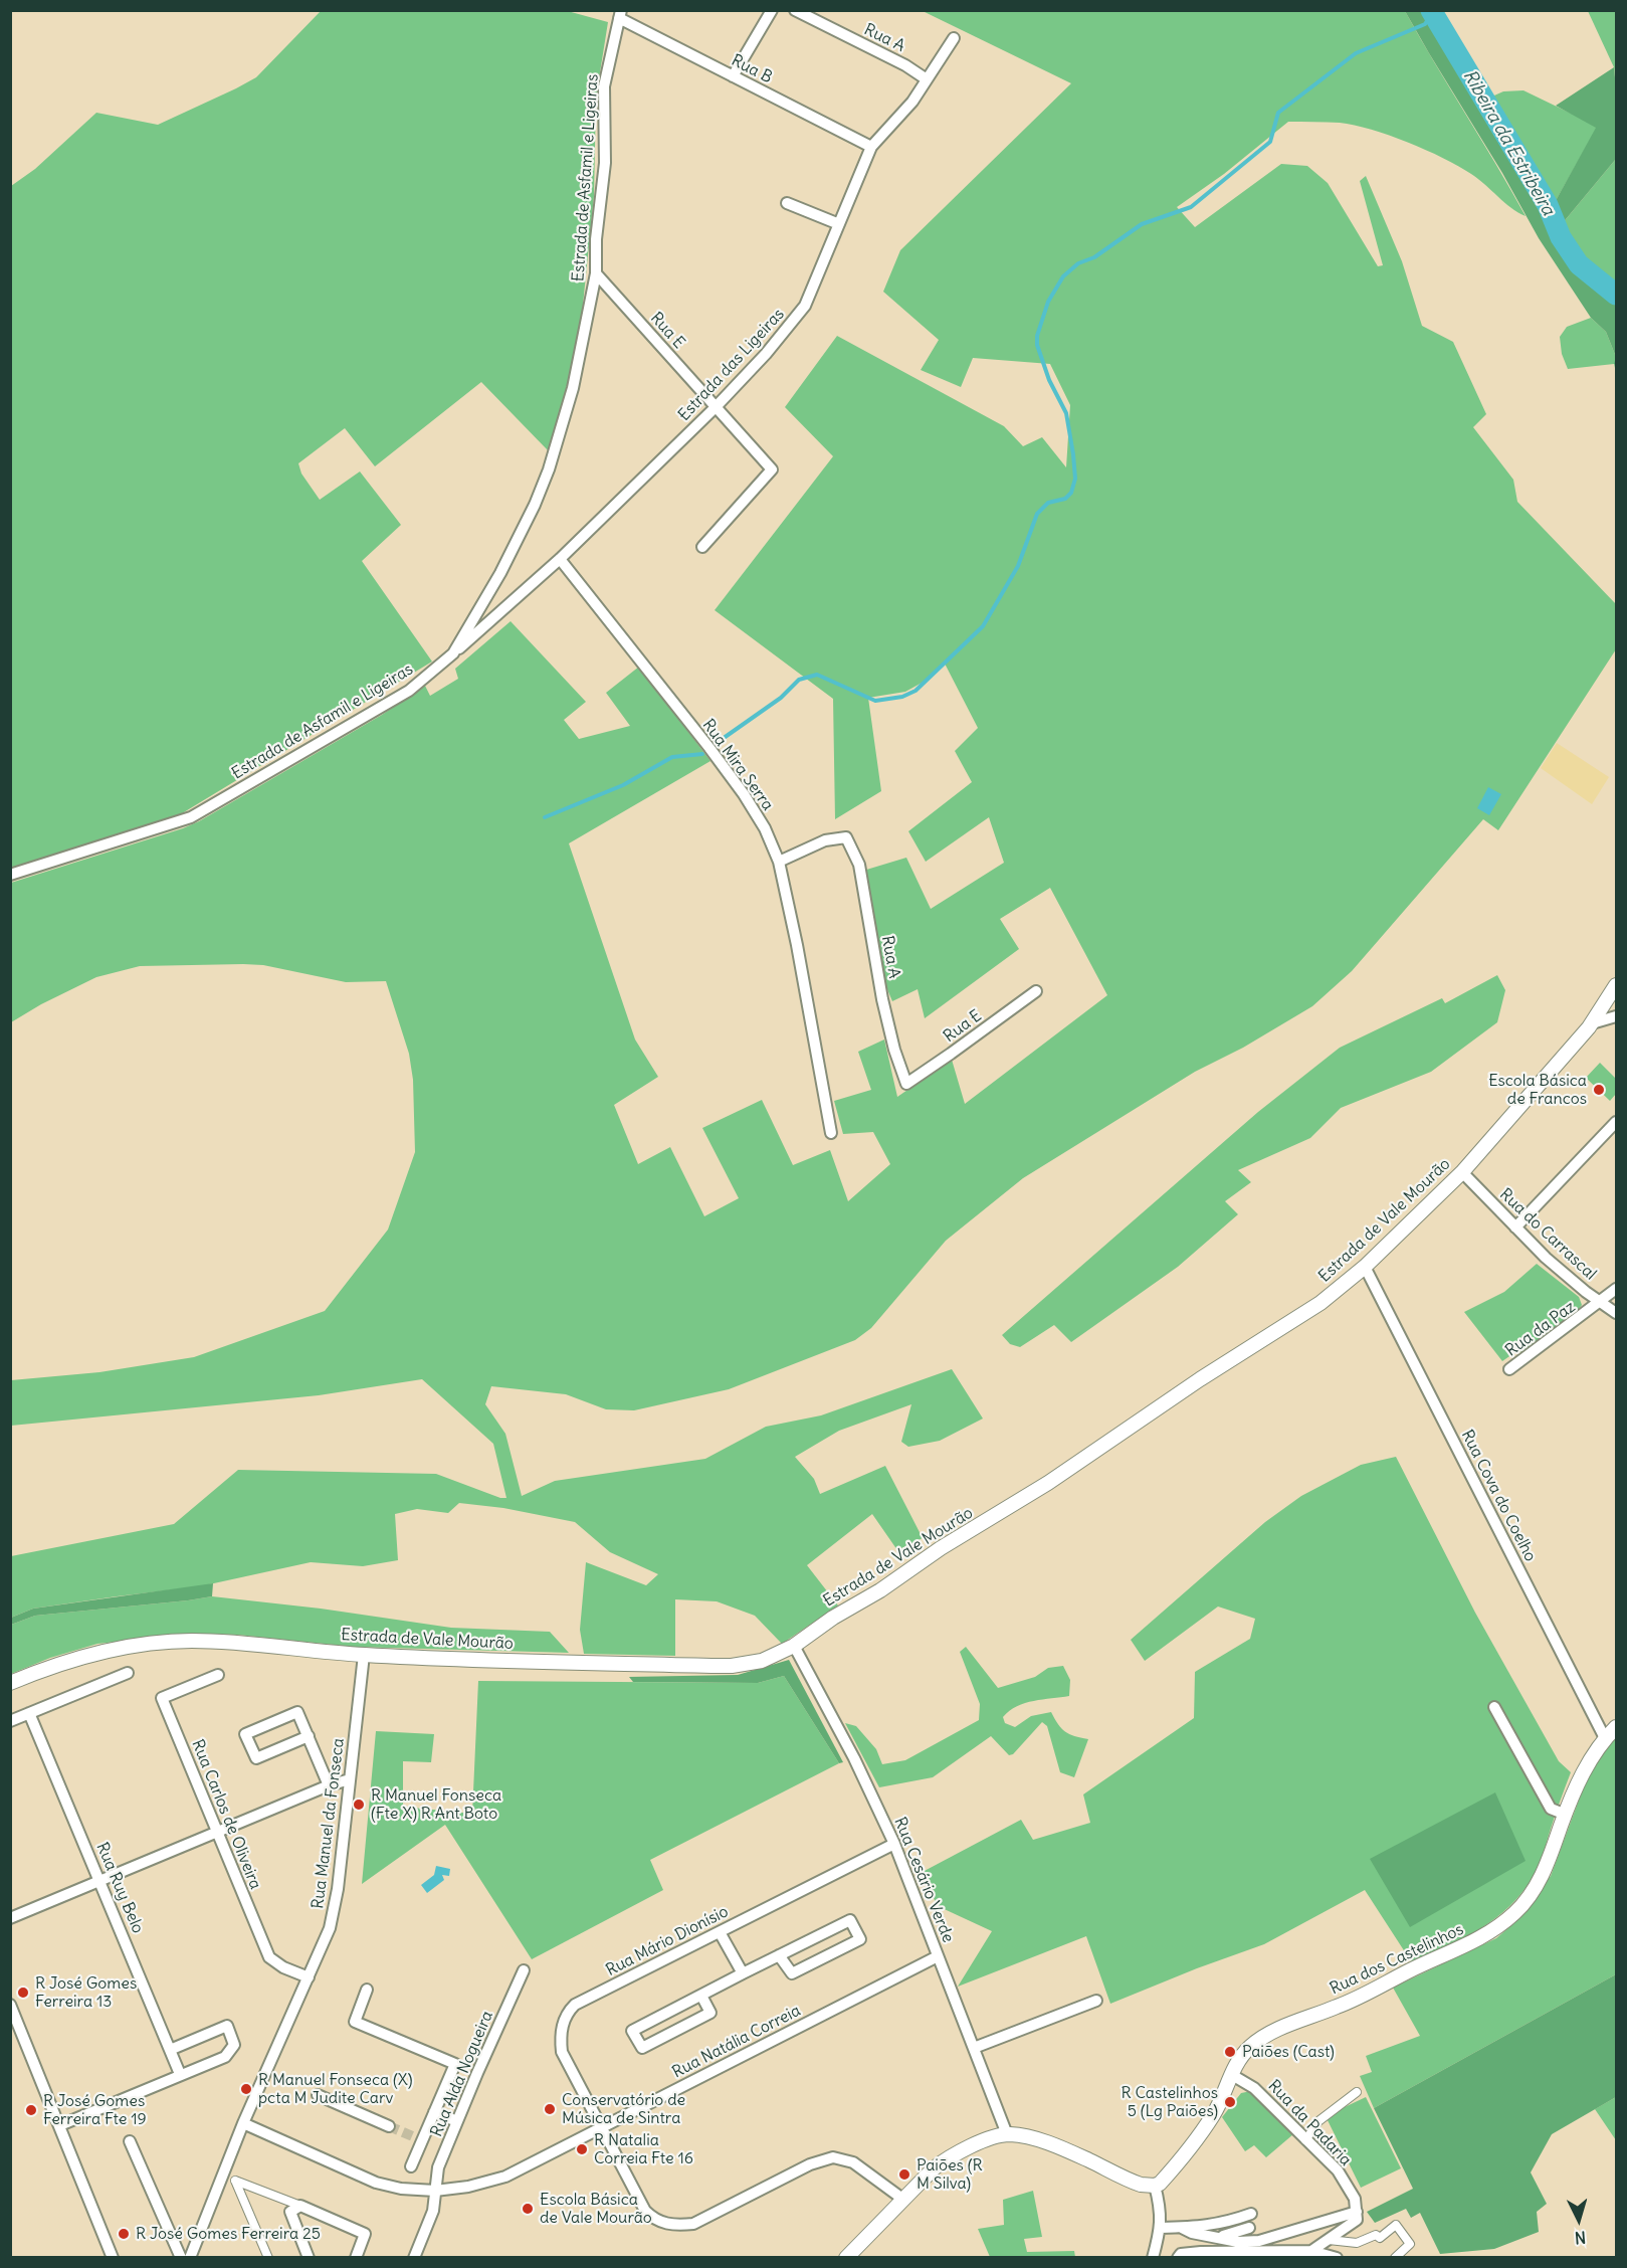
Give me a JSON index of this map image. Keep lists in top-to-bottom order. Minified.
{"streets":{"street":["Rua A","Rua B","Estrada de Asfamil e Ligeiras","Rua E","Estrada das Ligeiras","Rua Mira Serra","Estrada de Vale Mourão","Rua do Carrascal","Rua da Paz","Rua Cova do Coelho","Rua Carlos de Oliveira","Rua Manuel da Fonseca","Rua Cesário Verde","Rua Ruy Belo","Rua Mário Dionísio","Rua dos Castelinhos","Rua Natália Correia","Rua Alda Nogueira","Rua da Padaria"]},"crossings":[["Rua A","Rua E"],["Rua A","Estrada das Ligeiras"],["Rua A","Rua Mira Serra"],["Rua B","Estrada de Asfamil e Ligeiras"],["Rua B","Estrada das Ligeiras"],["Estrada de Asfamil e Ligeiras","Rua E"],["Estrada de Asfamil e Ligeiras","Estrada das Ligeiras"],["Rua E","Estrada das Ligeiras"],["Estrada das Ligeiras","Rua Mira Serra"],["Estrada de Vale Mourão","Rua do Carrascal"],["Estrada de Vale Mourão","Rua Cova do Coelho"],["Estrada de Vale Mourão","Rua Manuel da Fonseca"],["Estrada de Vale Mourão","Rua Cesário Verde"],["Rua do Carrascal","Rua da Paz"],["Rua Cova do Coelho","Rua dos Castelinhos"],["Rua Carlos de Oliveira","Rua Manuel da Fonseca"],["Rua Manuel da Fonseca","Rua Natália Correia"],["Rua Cesário Verde","Rua Mário Dionísio"],["Rua Cesário Verde","Rua Natália Correia"],["Rua Mário Dionísio","Rua Natália Correia"],["Rua dos Castelinhos","Rua da Padaria"],["Rua Natália Correia","Rua Alda Nogueira"]],"water":["Ribeira da Estribeira"],"places":["Escola Básica de Francos","R Manuel Fonseca (Fte X) R Ant Boto","R José Gomes Ferreira 13","Paiões (Cast)","R Manuel Fonseca (X) pcta M Judite Carv","R Castelinhos 5 (Lg Paiões)","Conservatório de Música de Sintra","R José Gomes Ferreira Fte 19","R Natalia Correia Fte 16","Paiões (R M Silva)","Escola Básica de Vale Mourão","R José Gomes Ferreira 25"],"north":"bottom"}
